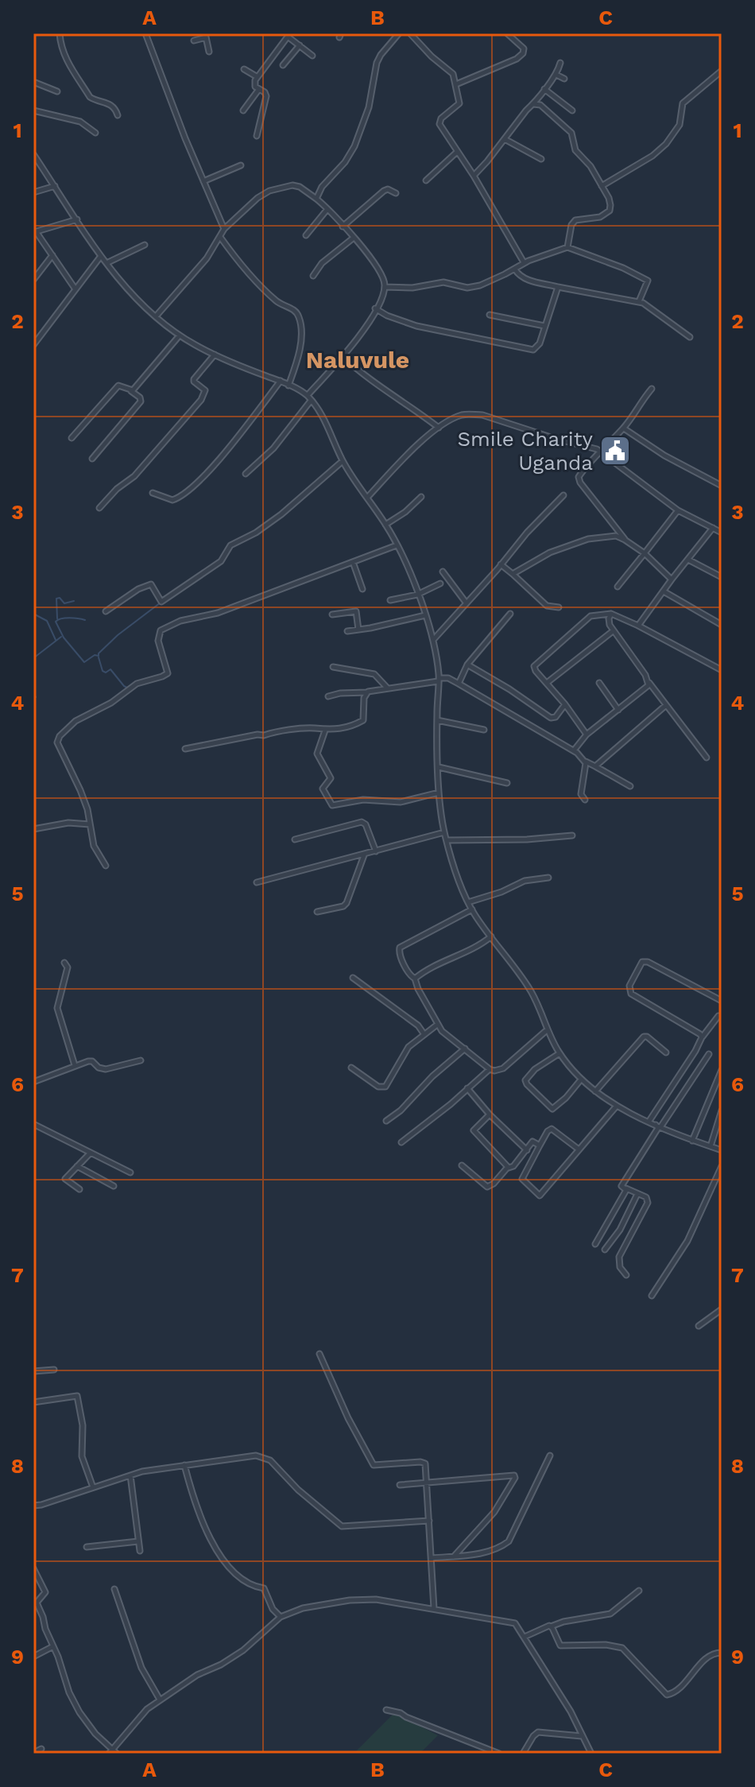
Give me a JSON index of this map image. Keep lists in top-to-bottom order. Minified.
{"districts":["Naluvule"],"places":{"public building":["Smile Charity Uganda"]},"grid":{"columns":["A","B","C"],"rows":["1","2","3","4","5","6","7","8","9"]}}
